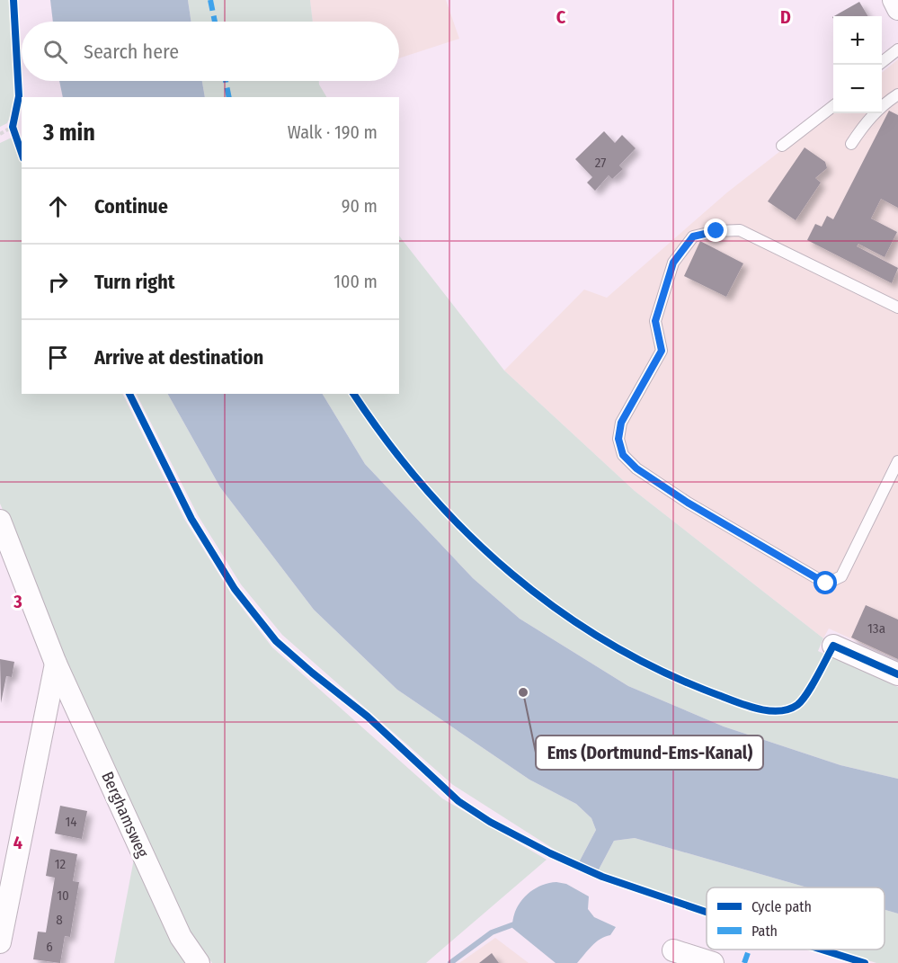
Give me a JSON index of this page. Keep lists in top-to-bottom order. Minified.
{"streets":{"street":["Berghamsweg"]},"places":["Ems (Dortmund-Ems-Kanal)"],"house_numbers":["27","13a","14","12","10","8","6"],"legend":["Cycle path","Path"],"page":{"map_buttons":["+","−"],"search":"Search here","heading":["3 min","Walk · 190 m"],"list":[["Continue","90 m"],["Turn right","100 m"],"Arrive at destination"]},"grid":{"columns":["C","D"],"rows":["3","4"]}}
